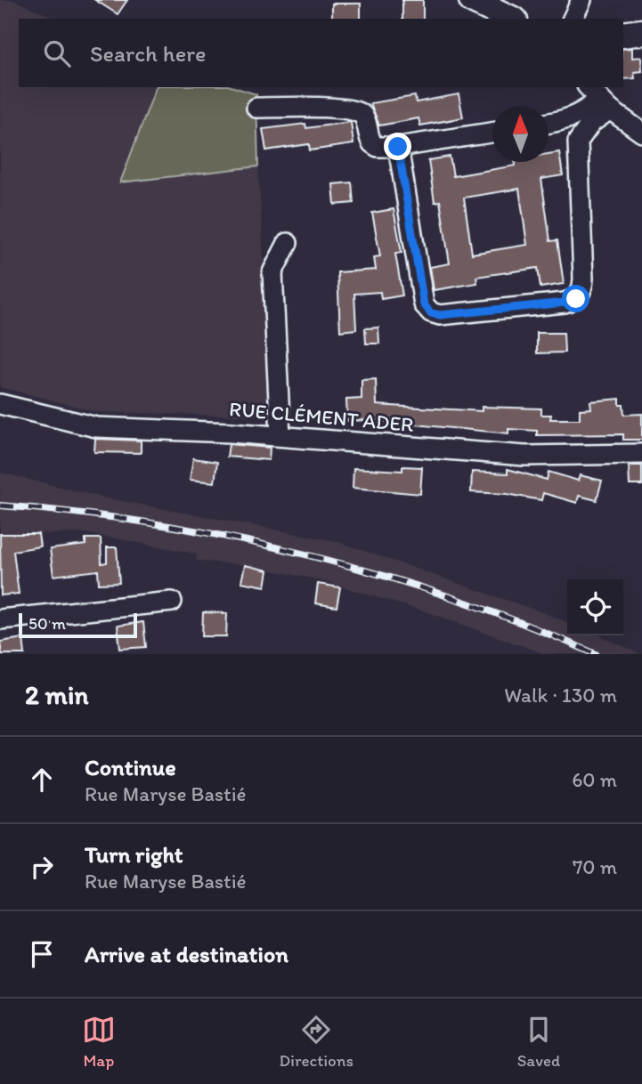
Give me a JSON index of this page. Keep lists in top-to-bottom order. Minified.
{"streets":{"street":["RUE CLÉMENT ADER"]},"scale_bar":"50 m","north":"top","page":{"search":"Search here","scale":"50 m","heading":["2 min","Walk · 130 m"],"list":[["Continue","Rue Maryse Bastié","60 m"],["Turn right","Rue Maryse Bastié","70 m"],"Arrive at destination"],"nav":["Map","Directions","Saved"]}}
